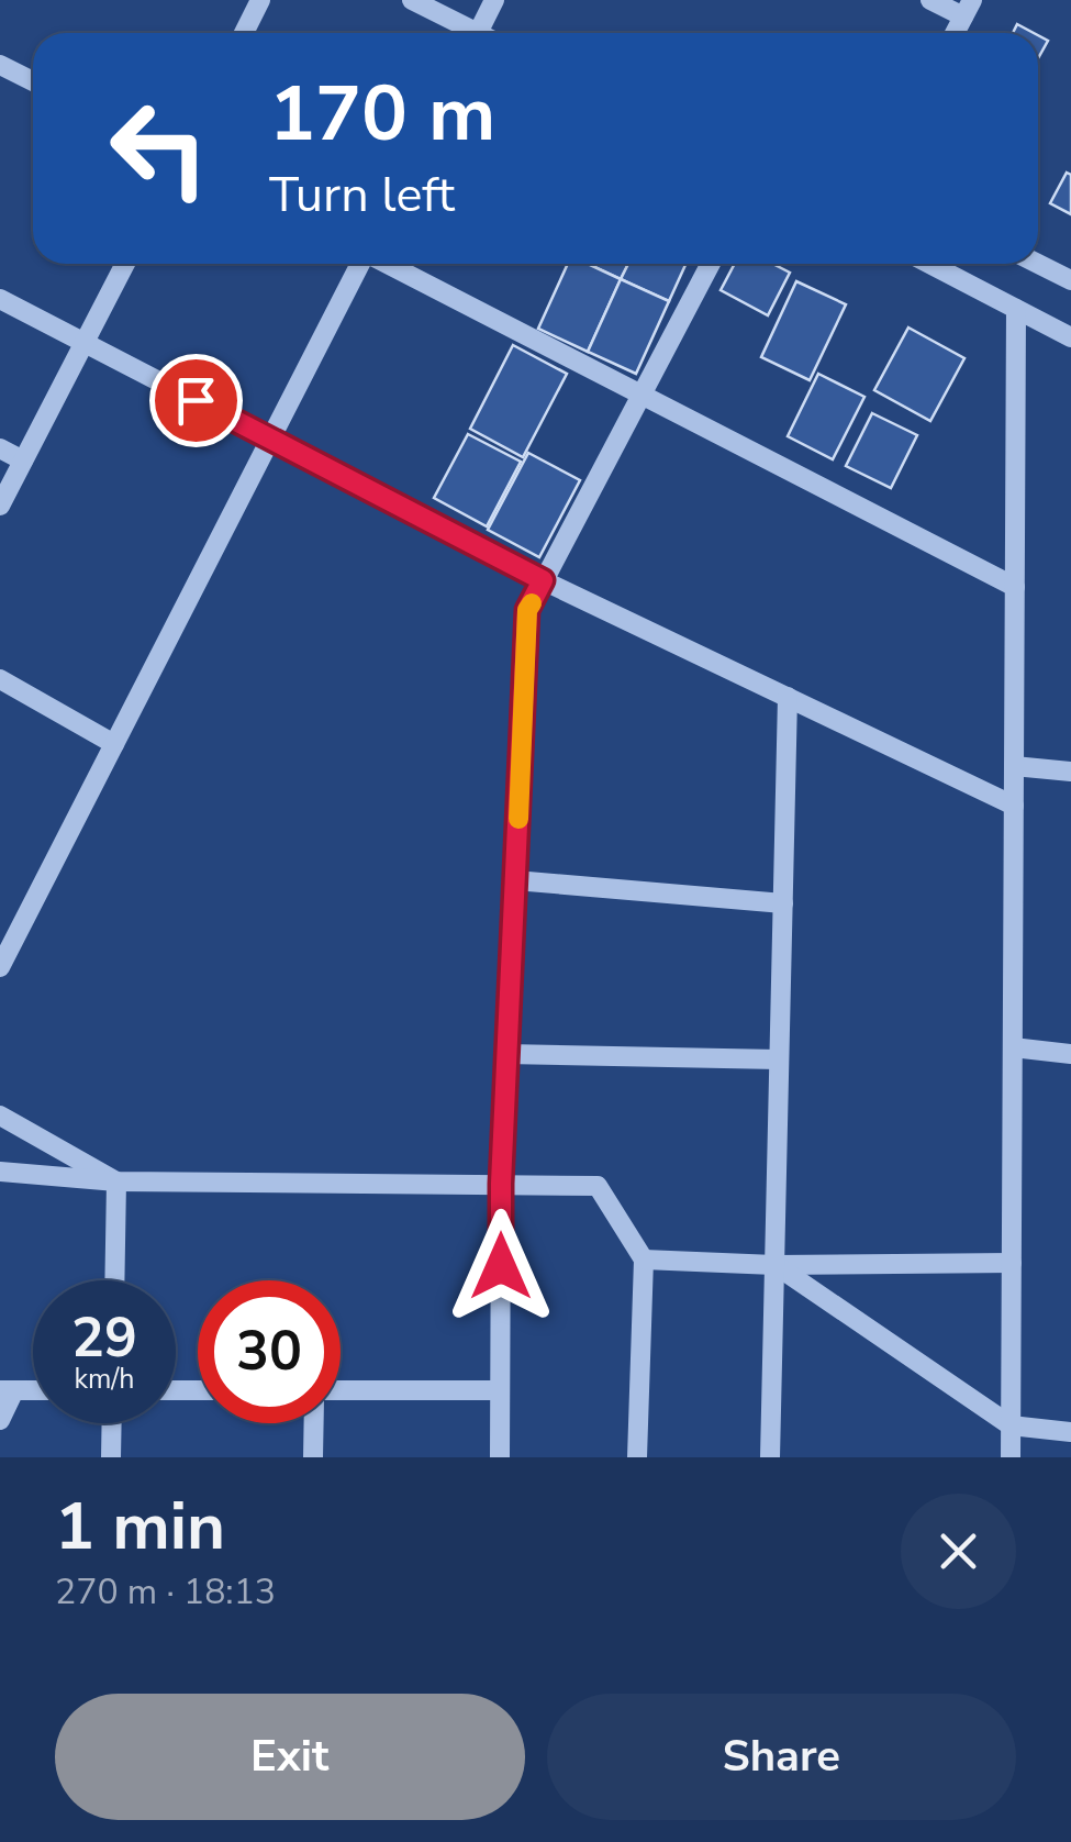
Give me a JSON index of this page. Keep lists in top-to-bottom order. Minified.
{"page":{"turn":["170 m","Turn left"],"speed":"29 km/h","limit":"30","heading":["1 min","270 m · 18:13"],"buttons":["Exit","Share"]}}
